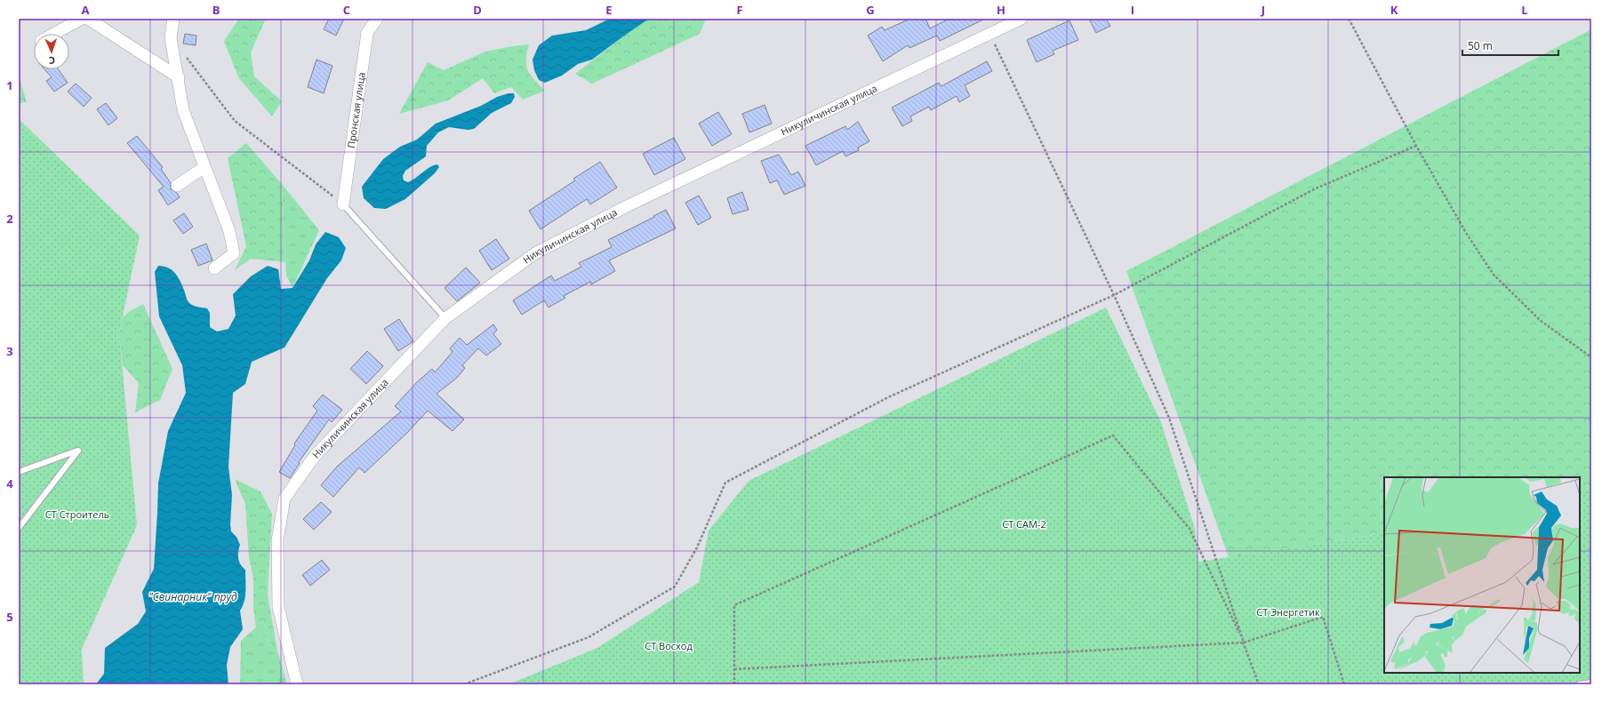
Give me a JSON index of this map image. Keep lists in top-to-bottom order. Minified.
{"streets":{"street":["Пронская улица","Никуличинская улица"]},"water":["\"Свинарник\" пруд"],"parks":["СТ Строитель","СТ САМ-2","СТ Энергетик","СТ Восход"],"scale_bar":"50 m","north":"bottom","grid":{"columns":["A","B","C","D","E","F","G","H","I","J","K","L"],"rows":["1","2","3","4","5"]}}
